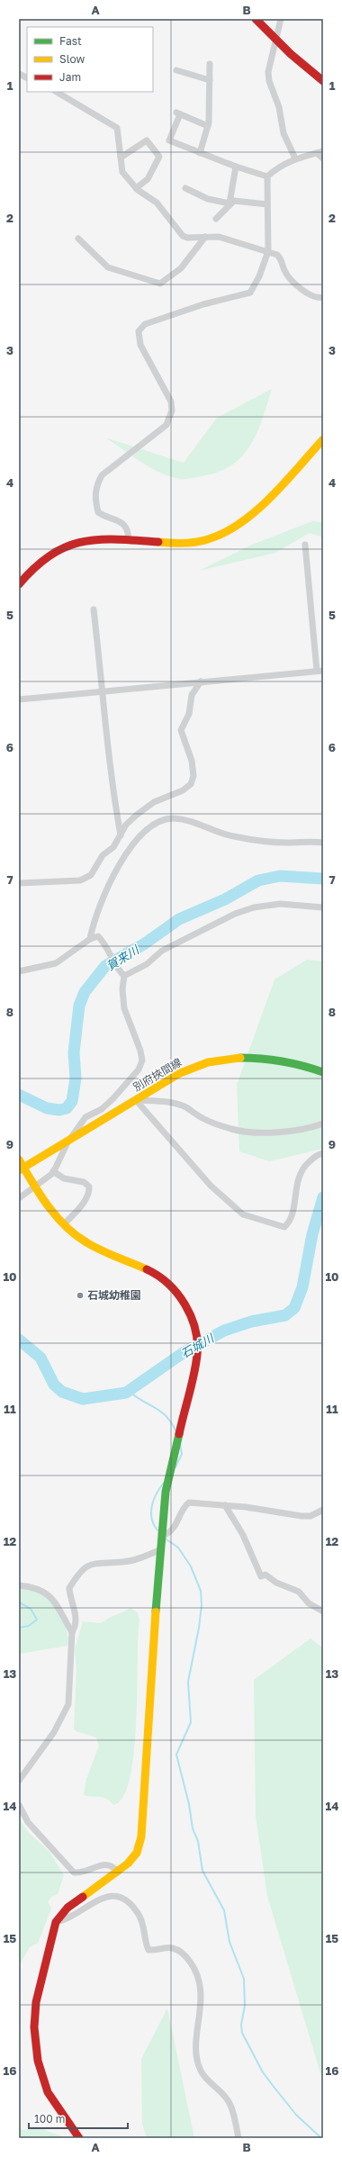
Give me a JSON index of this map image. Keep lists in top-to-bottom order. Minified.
{"streets":{"street":["別府挾間線"]},"water":["賀来川","石城川"],"places":["石城幼稚園"],"legend":["Fast","Slow","Jam"],"scale_bar":"100 m","grid":{"columns":["A","B"],"rows":["1","2","3","4","5","6","7","8","9","10","11","12","13","14","15","16"]}}
